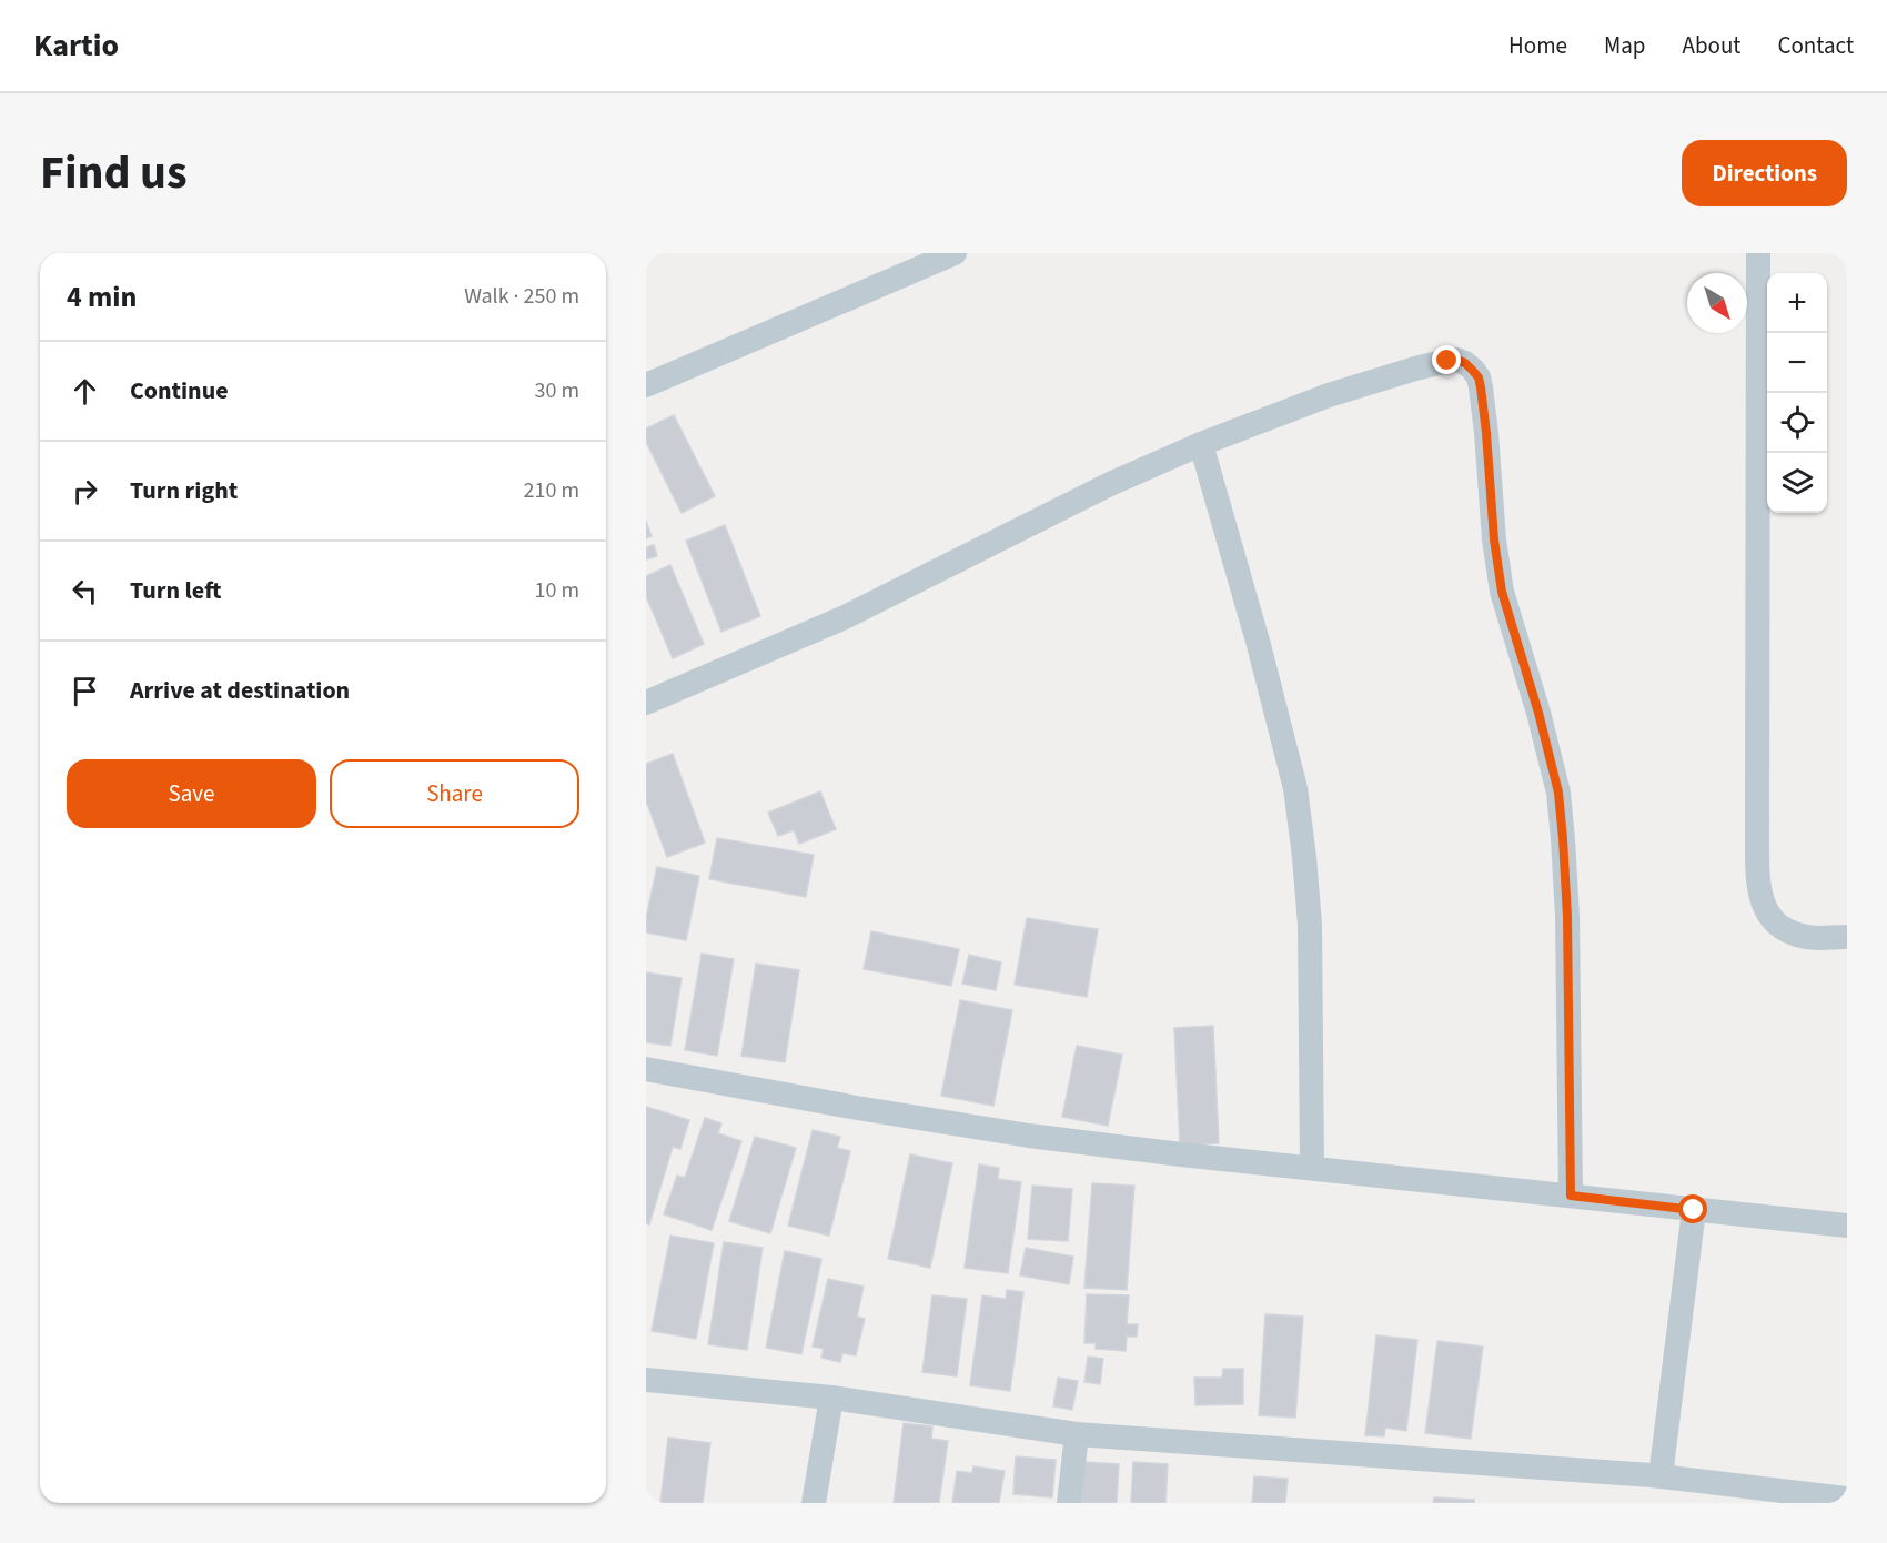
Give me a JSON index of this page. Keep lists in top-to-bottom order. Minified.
{"north":"bottom right","page":{"header":"Kartio","nav":["Home","Map","About","Contact"],"title":"Find us","buttons":["Directions",["Save","Share"]],"heading":["4 min","Walk · 250 m"],"map_buttons":["+","−"],"list":[["Continue","30 m"],["Turn right","210 m"],["Turn left","10 m"],"Arrive at destination"]}}
